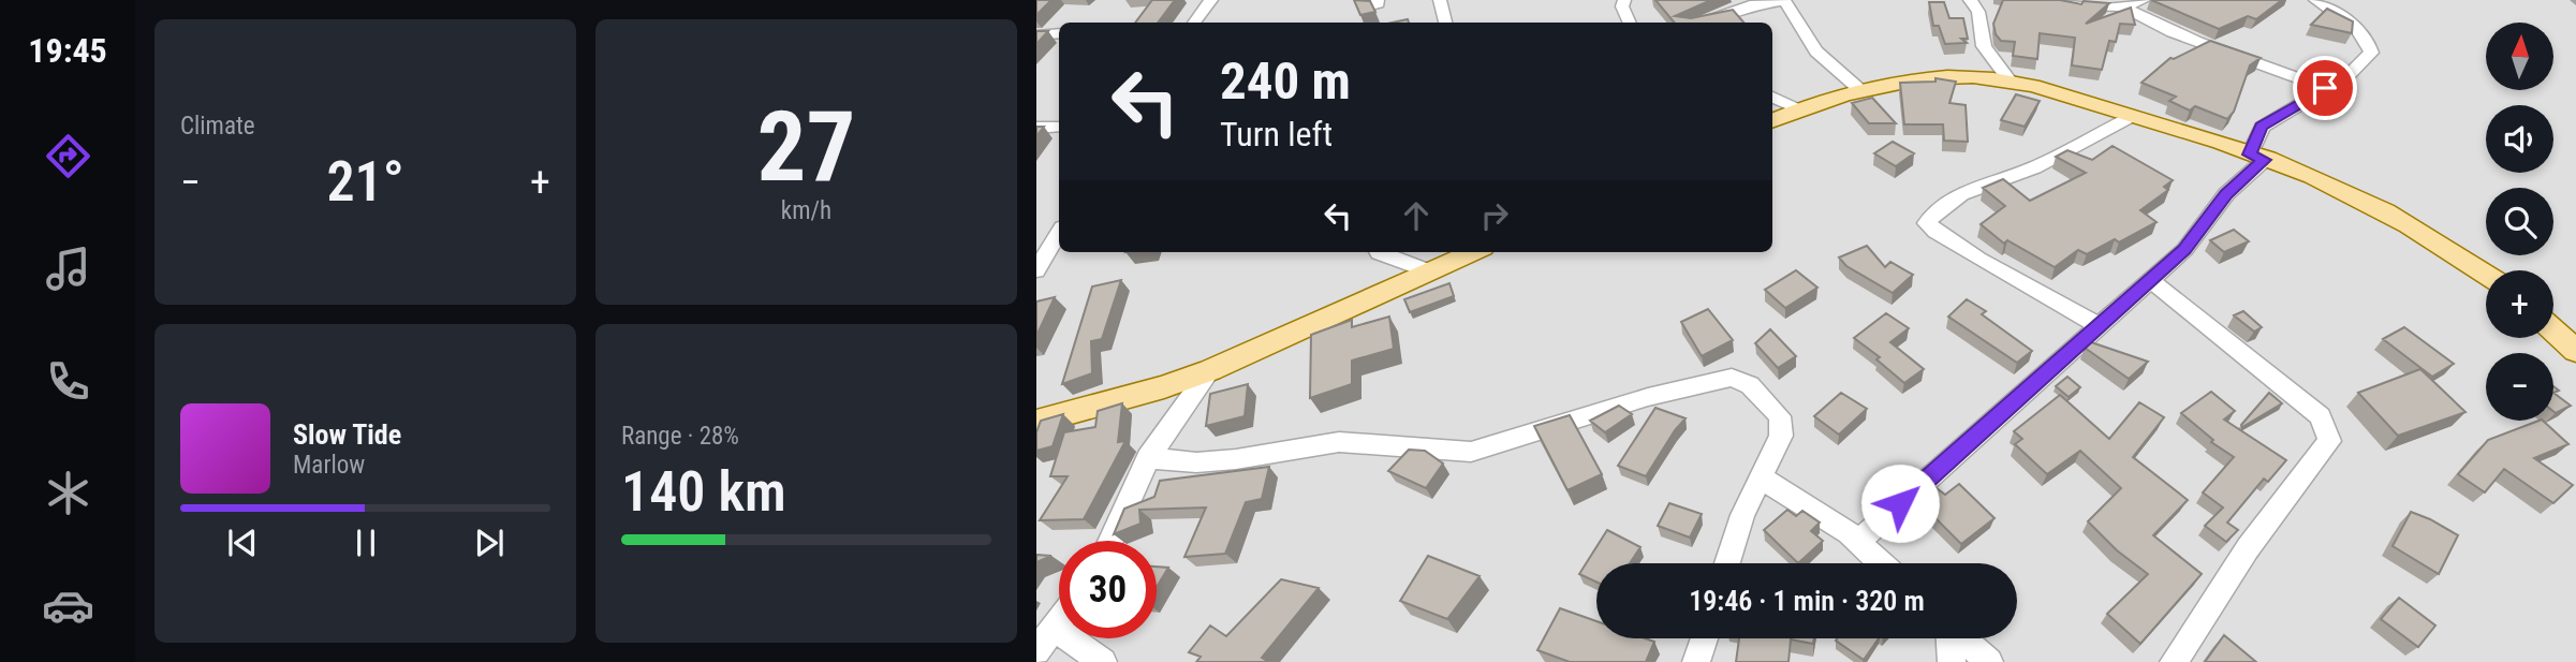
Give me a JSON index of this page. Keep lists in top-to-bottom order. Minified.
{"north":"top","page":{"tabs":"19:45","tile":["Climate",["27","km/h"],["Range · 28%","140 km"]],"map_buttons":["+","−"],"turn":["240 m","Turn left"],"heat":["−","21°","+"],"song":["Slow Tide","Marlow"],"limit":"30","trip":"19:46 · 1 min · 320 m"}}
